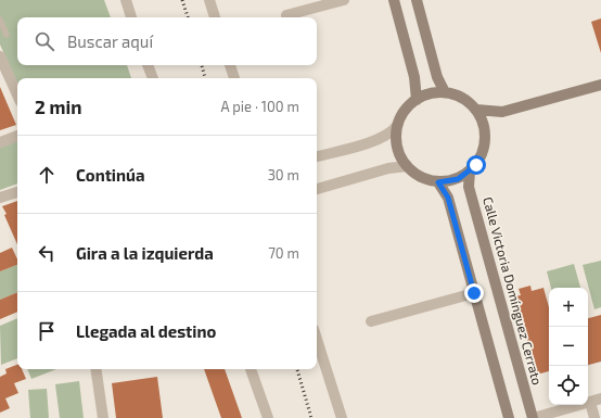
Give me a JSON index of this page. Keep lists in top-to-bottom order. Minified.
{"streets":{"street":["Calle Victoria Domínguez Cerrato"]},"page":{"search":"Buscar aquí","heading":["2 min","A pie · 100 m"],"list":[["Continúa","30 m"],["Gira a la izquierda","70 m"],"Llegada al destino"],"map_buttons":["+","−"]}}
